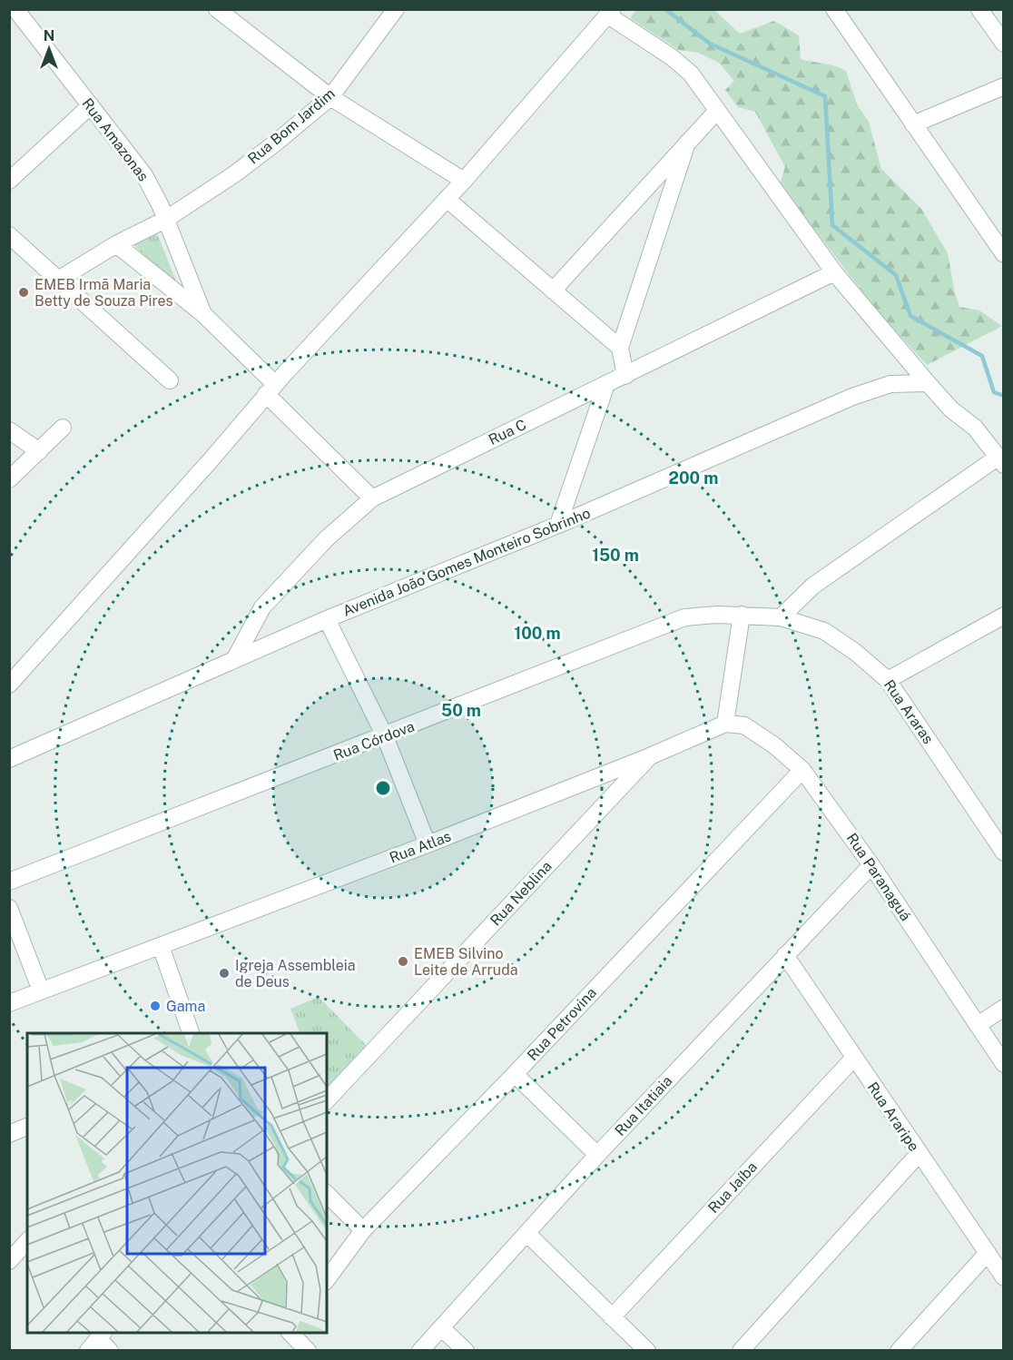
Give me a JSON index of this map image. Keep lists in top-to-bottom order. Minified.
{"streets":{"street":["Rua Bom Jardim","Rua Amazonas","Rua C","Avenida João Gomes Monteiro Sobrinho","Rua Araras","Rua Córdova","Rua Atlas","Rua Paranaguá","Rua Neblina","Rua Petrovina","Rua Itatiaia","Rua Araripe","Rua Jaíba"]},"crossings":[["Rua Bom Jardim","Rua Amazonas"],["Rua Amazonas","Rua C"],["Rua C","Avenida João Gomes Monteiro Sobrinho"],["Rua Araras","Rua Córdova"],["Rua Atlas","Rua Paranaguá"],["Rua Atlas","Rua Neblina"],["Rua Paranaguá","Rua Petrovina"],["Rua Paranaguá","Rua Itatiaia"],["Rua Itatiaia","Rua Araripe"],["Rua Araripe","Rua Jaíba"]],"places":["EMEB Irmã Maria Betty de Souza Pires","EMEB Silvino Leite de Arruda","Igreja Assembleia de Deus","Gama"],"north":"top","rings":["200 m","150 m","100 m","50 m"]}
